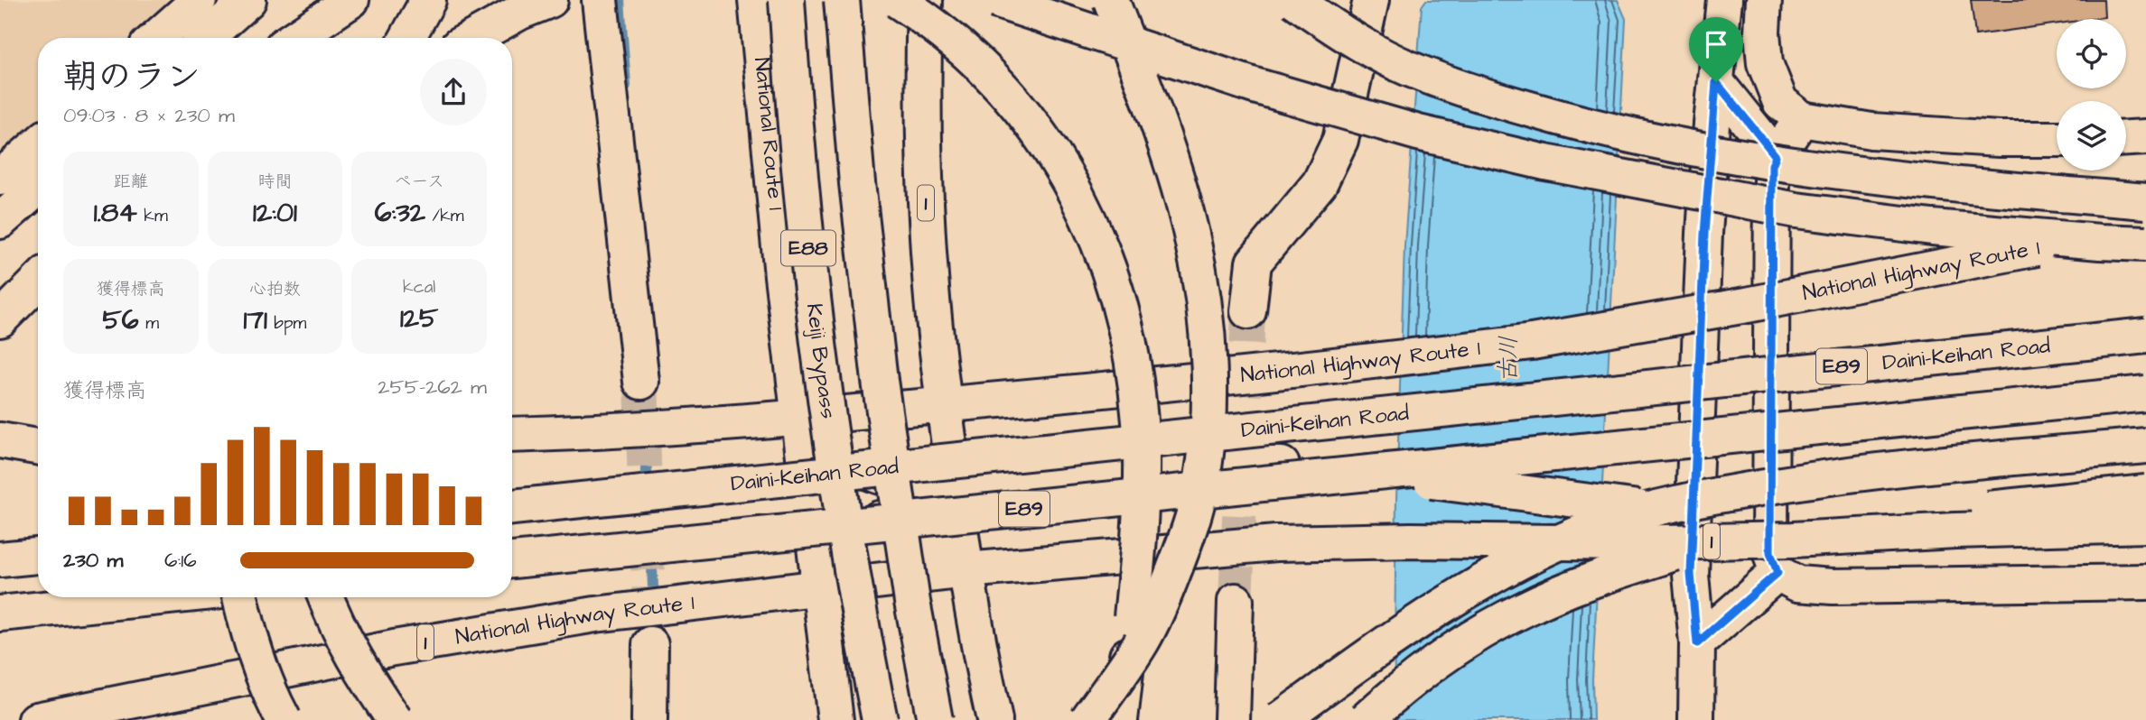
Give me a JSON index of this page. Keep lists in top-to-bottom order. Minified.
{"streets":{"main road":["National Route 1","1","E88","National Highway Route 1","Daini-Keihan Road","Keiji Bypass","E89"]},"crossings":[["National Route 1","National Highway Route 1"],["1","National Highway Route 1"]],"water":["古川"],"page":{"heading":["朝のラン","09:03 · 8 × 230 m"],"stats":[["距離","1.84 km"],["時間","12:01"],["ペース","6:32 /km"],["獲得標高","56 m"],["心拍数","171 bpm"],["kcal","125"]],"chart":["獲得標高","255–262 m"],"list":[{"name":"230 m","note":"6:16"}]}}
